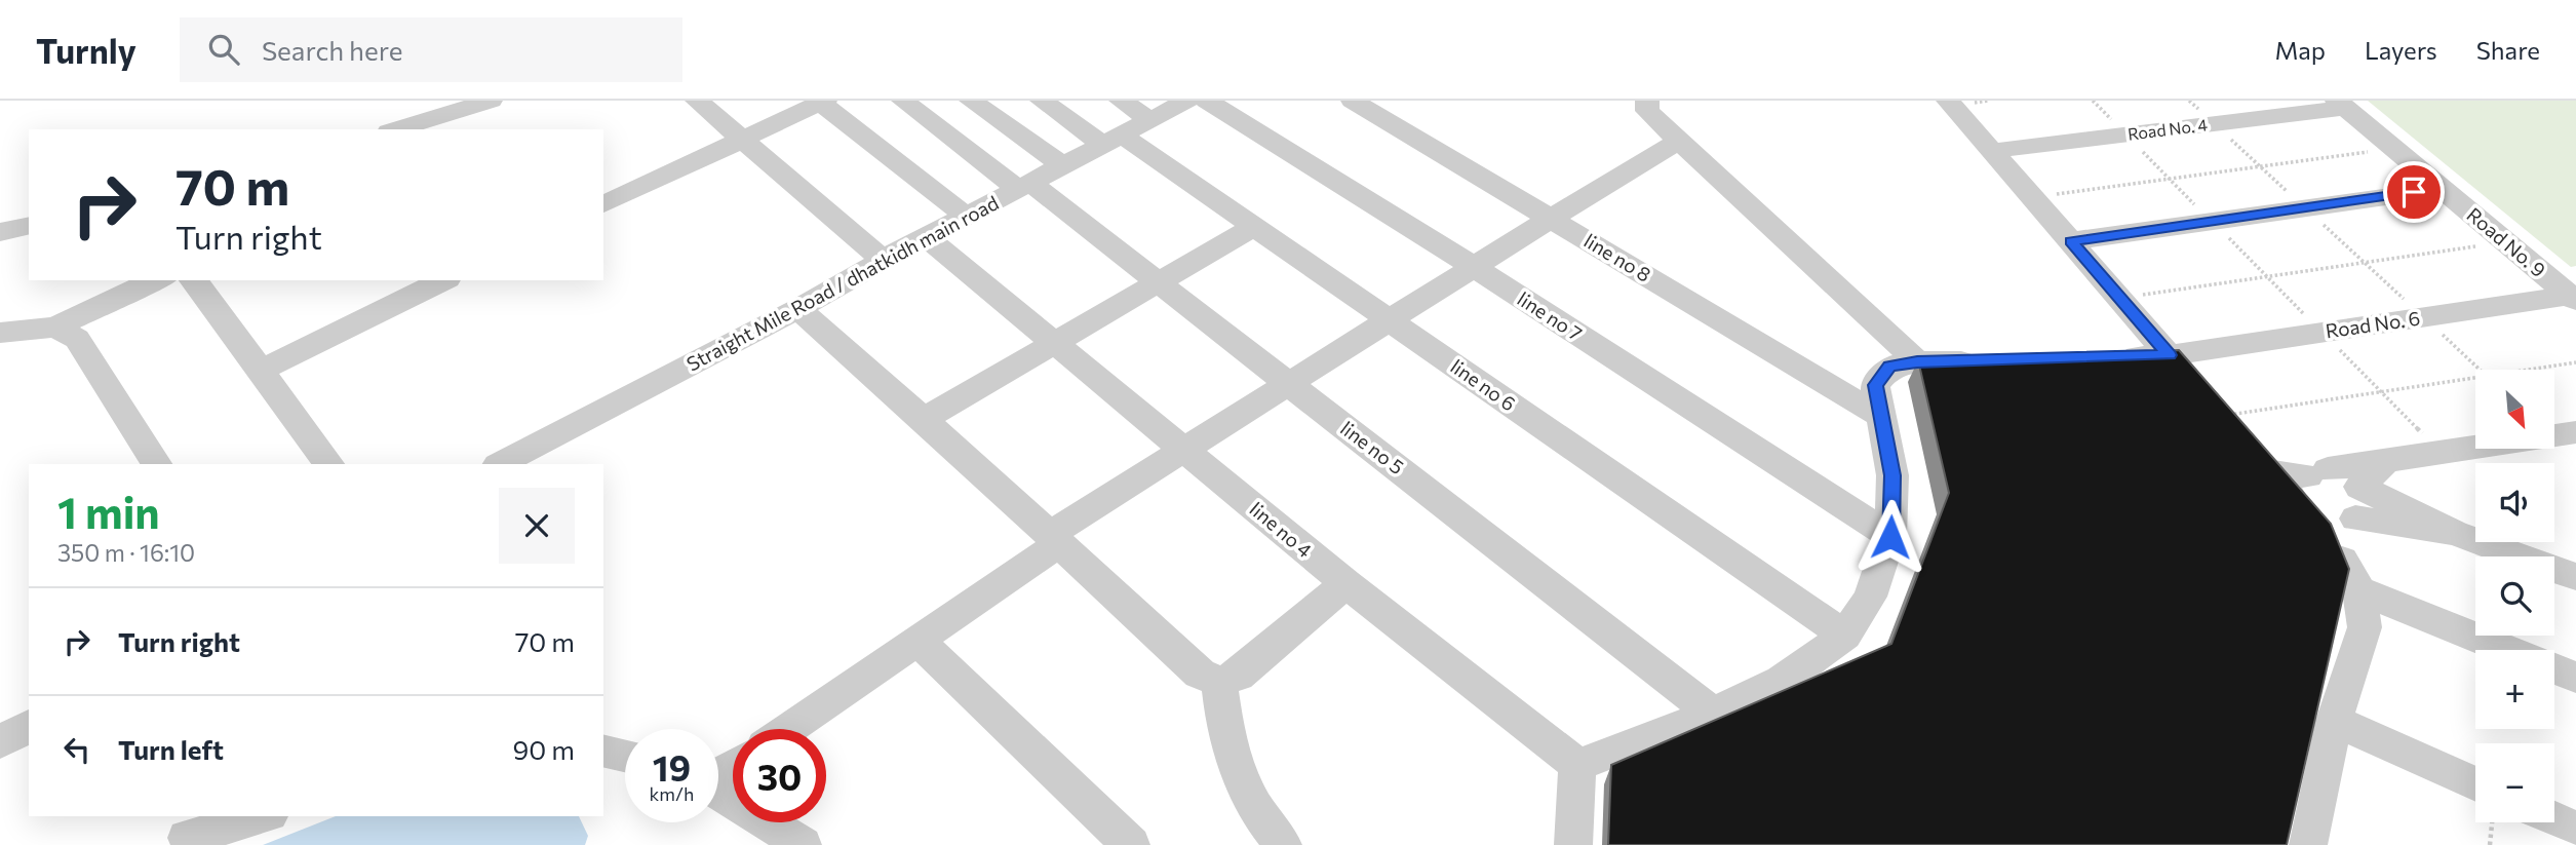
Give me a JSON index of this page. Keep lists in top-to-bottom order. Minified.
{"streets":{"street":["Road No. 4","Road No. 9","line no 8","Straight Mile Road / dhatkidh main road","line no 7","Road No. 6","line no 6","line no 5","line no 4"]},"crossings":[["Road No. 4","Road No. 9"],["Road No. 9","Road No. 6"],["Straight Mile Road / dhatkidh main road","line no 7"],["Straight Mile Road / dhatkidh main road","line no 6"],["Straight Mile Road / dhatkidh main road","line no 5"],["Straight Mile Road / dhatkidh main road","line no 4"]],"north":"bottom right","page":{"header":"Turnly","search":"Search here","nav":["Map","Layers","Share"],"turn":["70 m","Turn right"],"map_buttons":["+","−"],"heading":["1 min","350 m · 16:10"],"list":[{"name":"Turn right","value":"70 m"},{"name":"Turn left","value":"90 m"}],"speed":"19 km/h","limit":"30"}}
